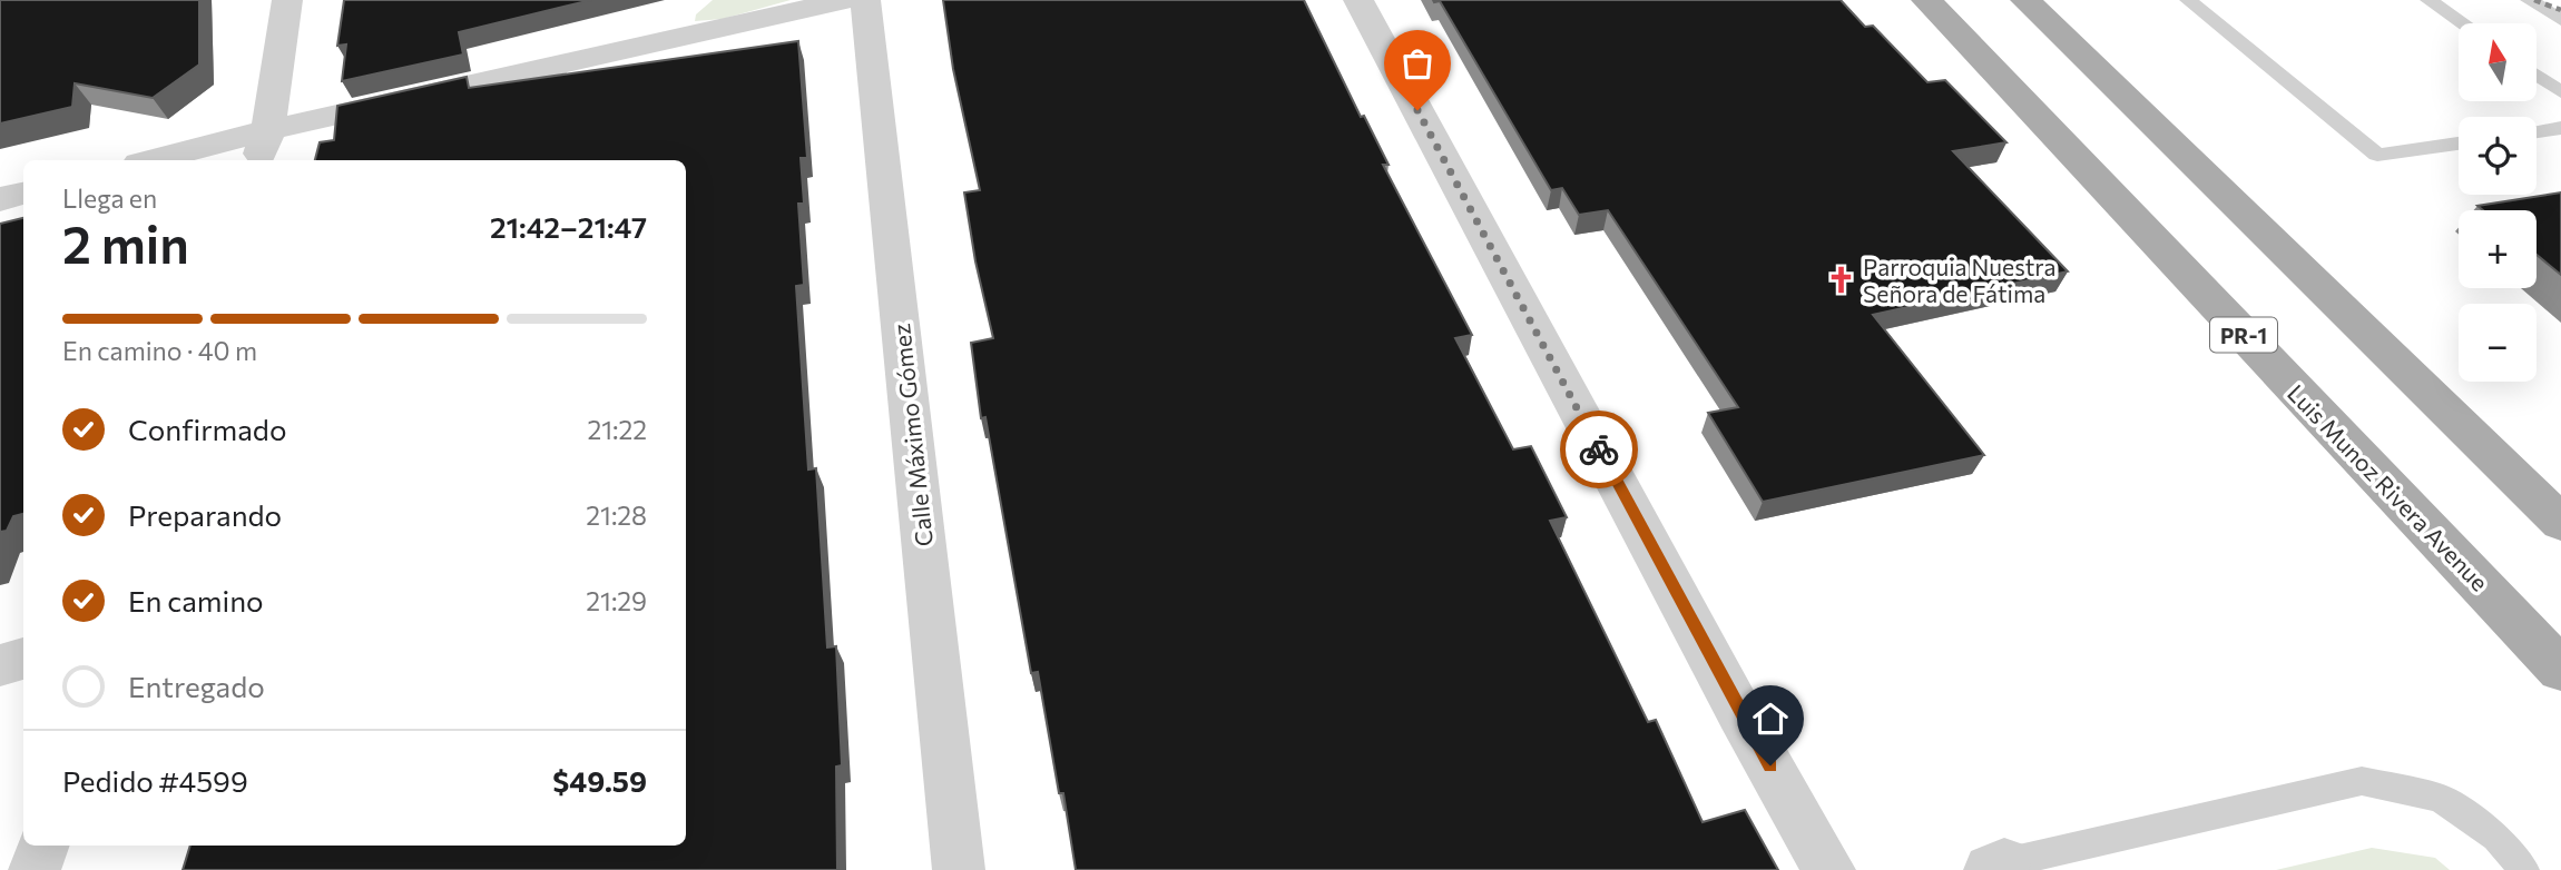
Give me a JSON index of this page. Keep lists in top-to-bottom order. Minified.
{"streets":{"main road":["PR-1","Luis Munoz Rivera Avenue"],"street":["Calle Máximo Gómez"]},"places":{"church":["Parroquia Nuestra Señora de Fátima"]},"north":"top","page":{"map_buttons":["+","−"],"heading":["2 min","Llega en","21:42–21:47"],"panel":["Pedido #4599","$49.59"],"bar":"En camino · 40 m","list":[["Confirmado","21:22"],["Preparando","21:28"],["En camino","21:29"],"Entregado"]}}
